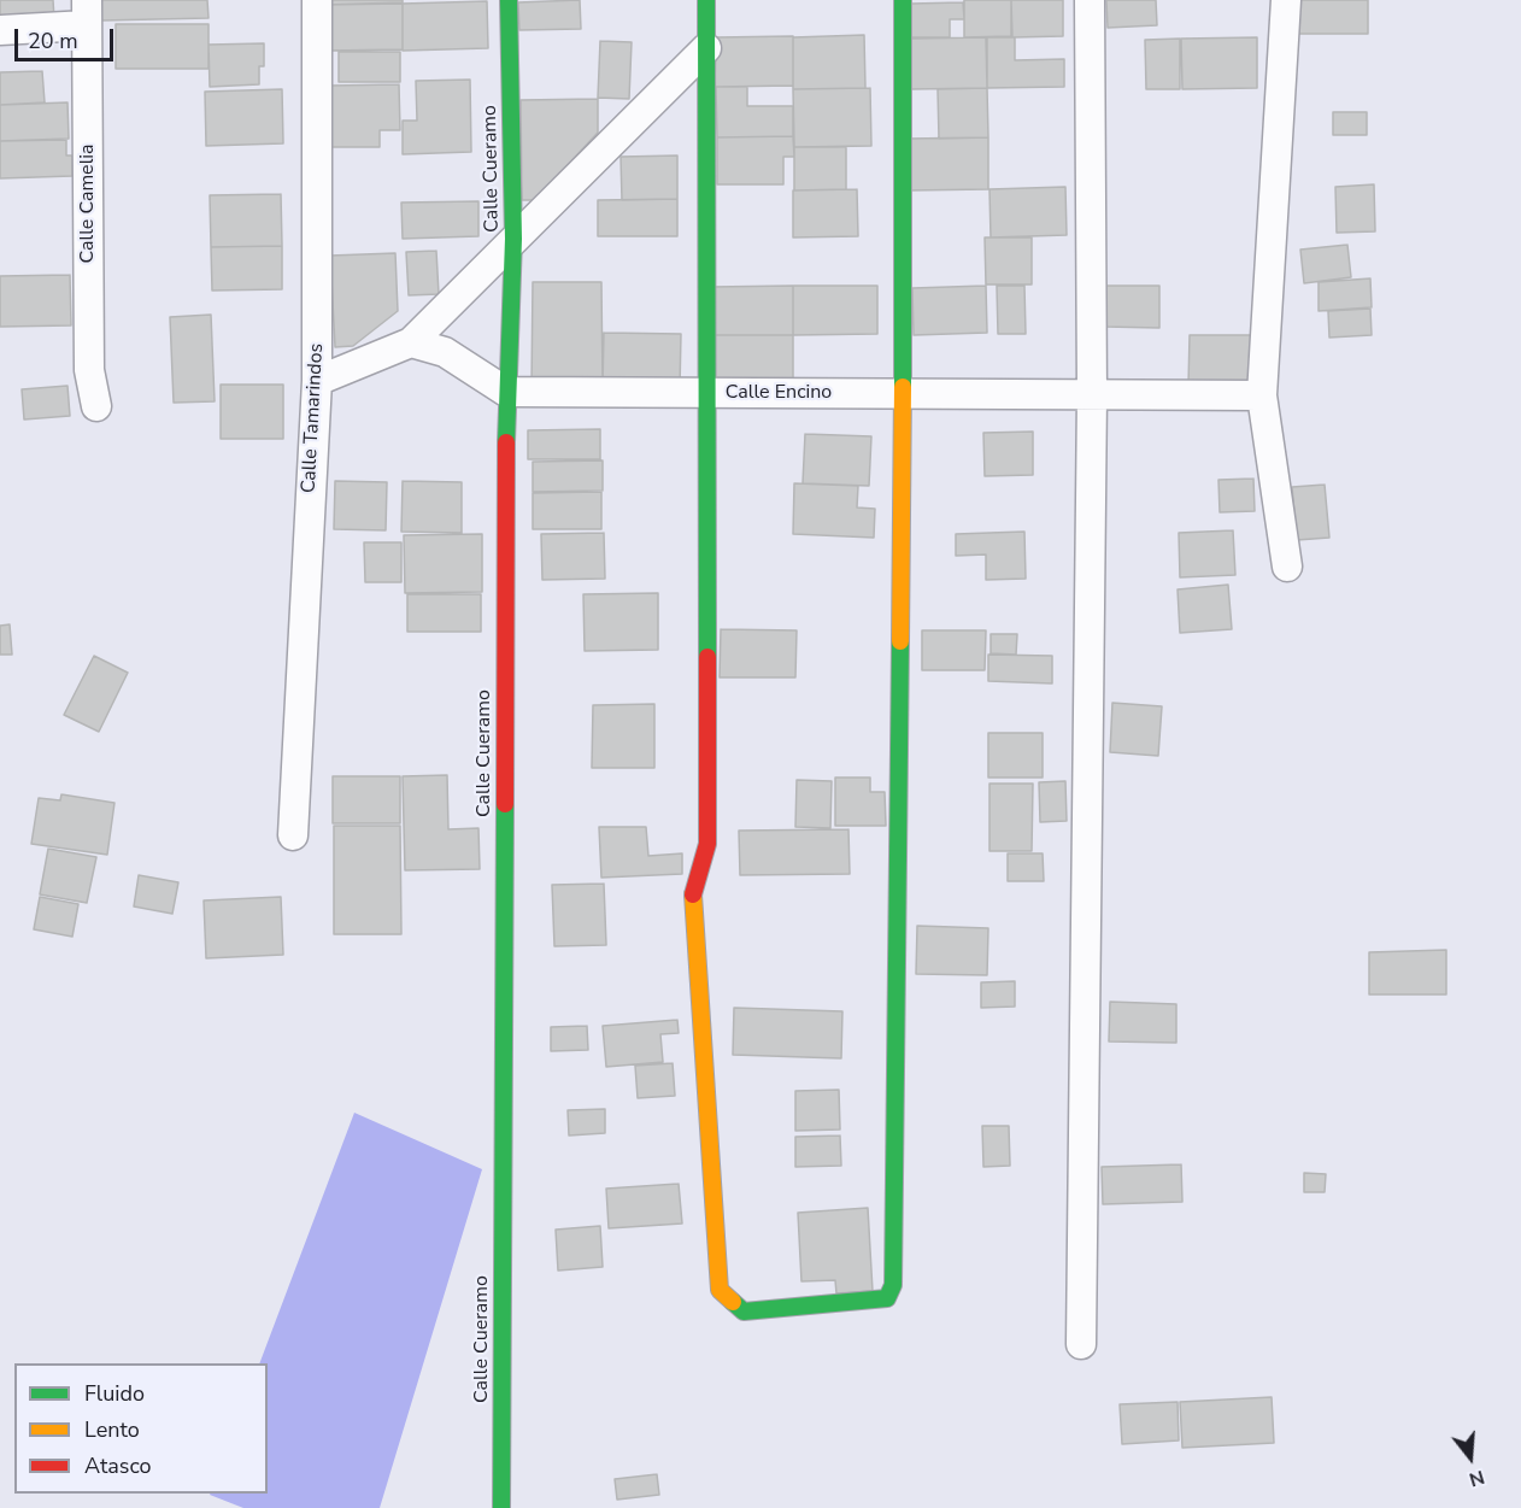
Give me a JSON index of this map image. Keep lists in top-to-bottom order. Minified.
{"streets":{"street":["Calle Cueramo","Calle Camelia","Calle Encino","Calle Tamarindos"]},"crossings":[["Calle Cueramo","Calle Encino"]],"legend":["Fluido","Lento","Atasco"],"scale_bar":"20 m","north":"bottom"}
